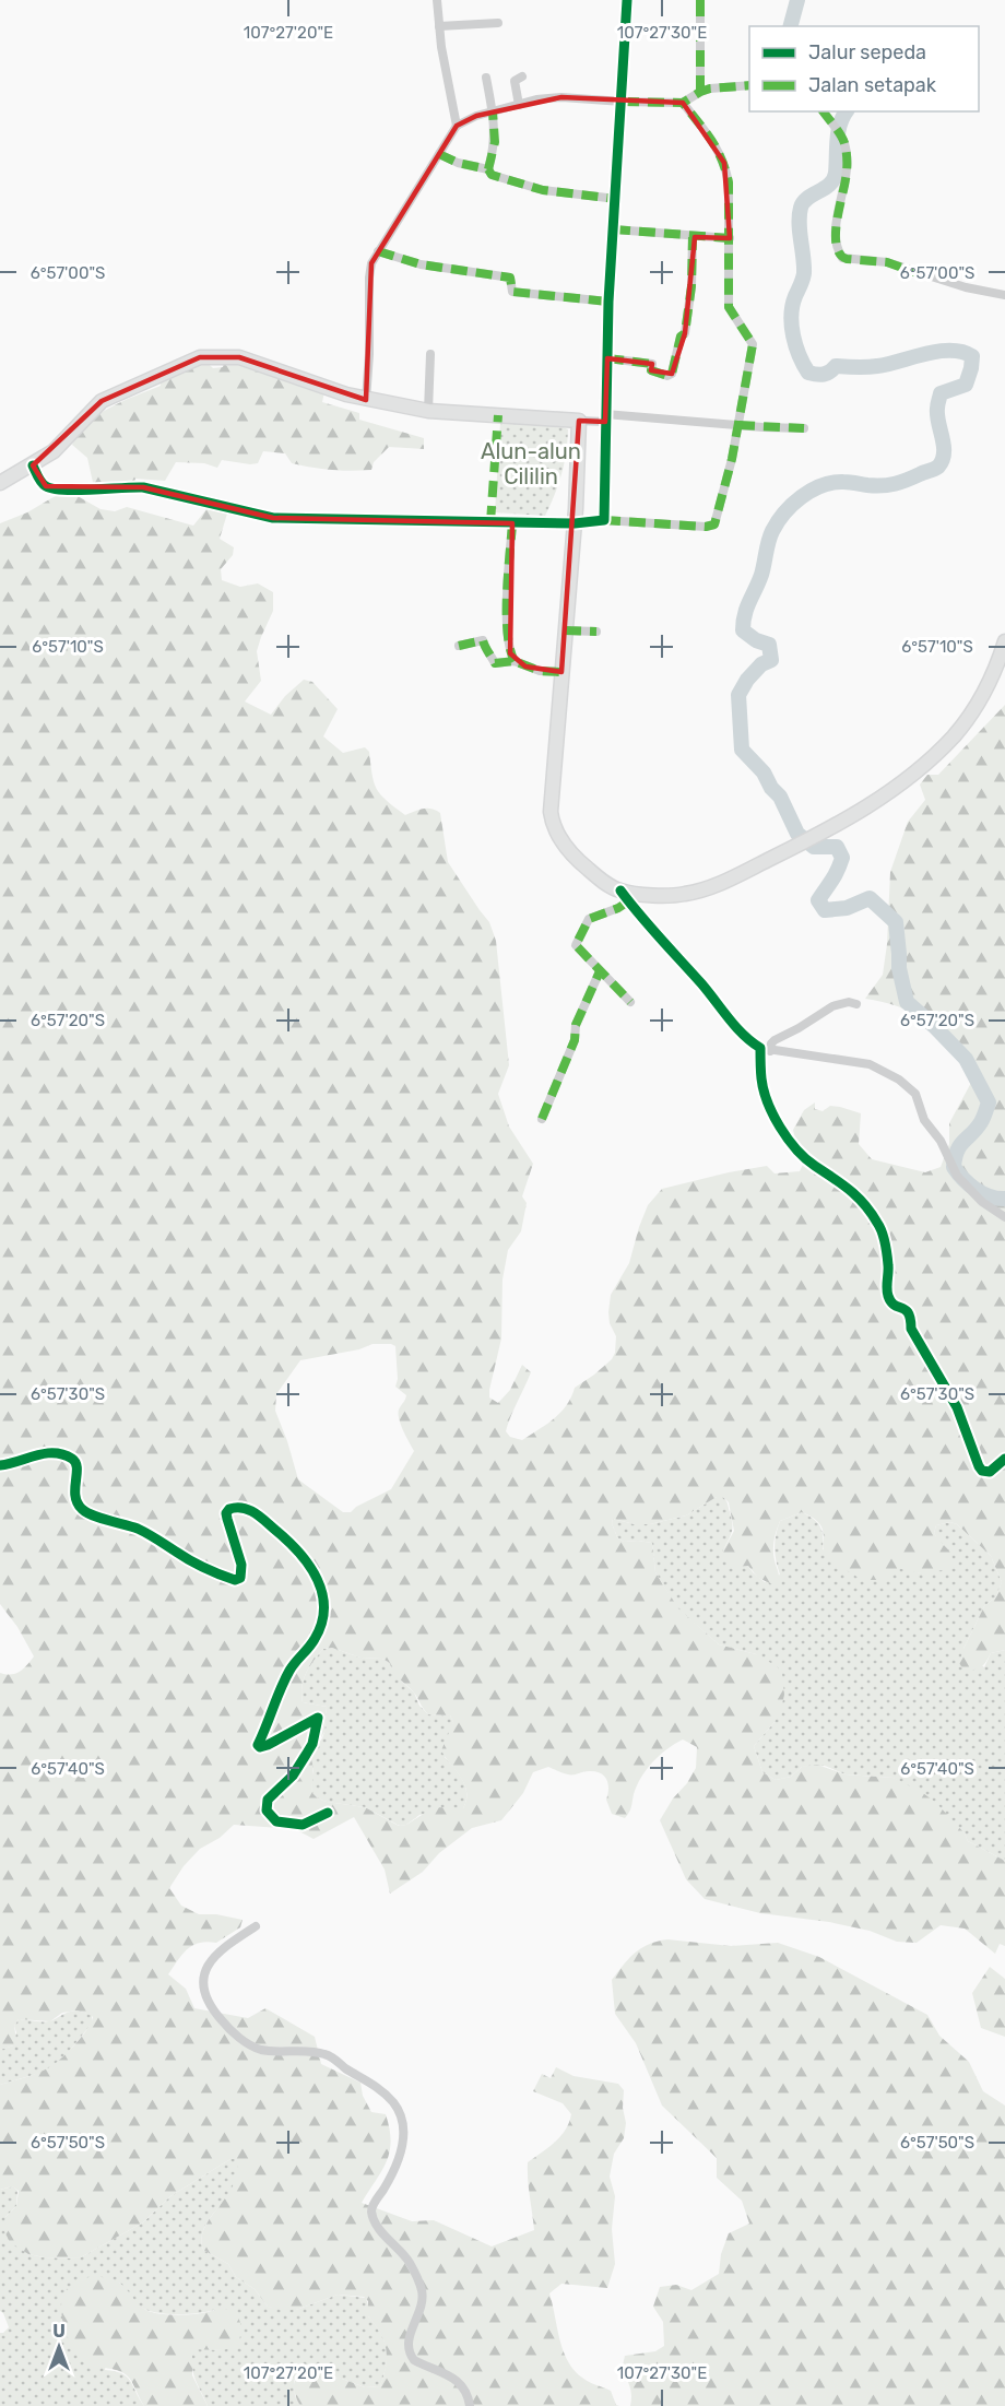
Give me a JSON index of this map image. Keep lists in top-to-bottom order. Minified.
{"parks":["Alun-alun Cililin"],"legend":["Jalur sepeda","Jalan setapak"],"north":"top","coordinates":["107°27'20\"E","107°27'30\"E","6°57'00\"S","6°57'10\"S","6°57'20\"S","6°57'30\"S","6°57'40\"S","6°57'50\"S"]}
